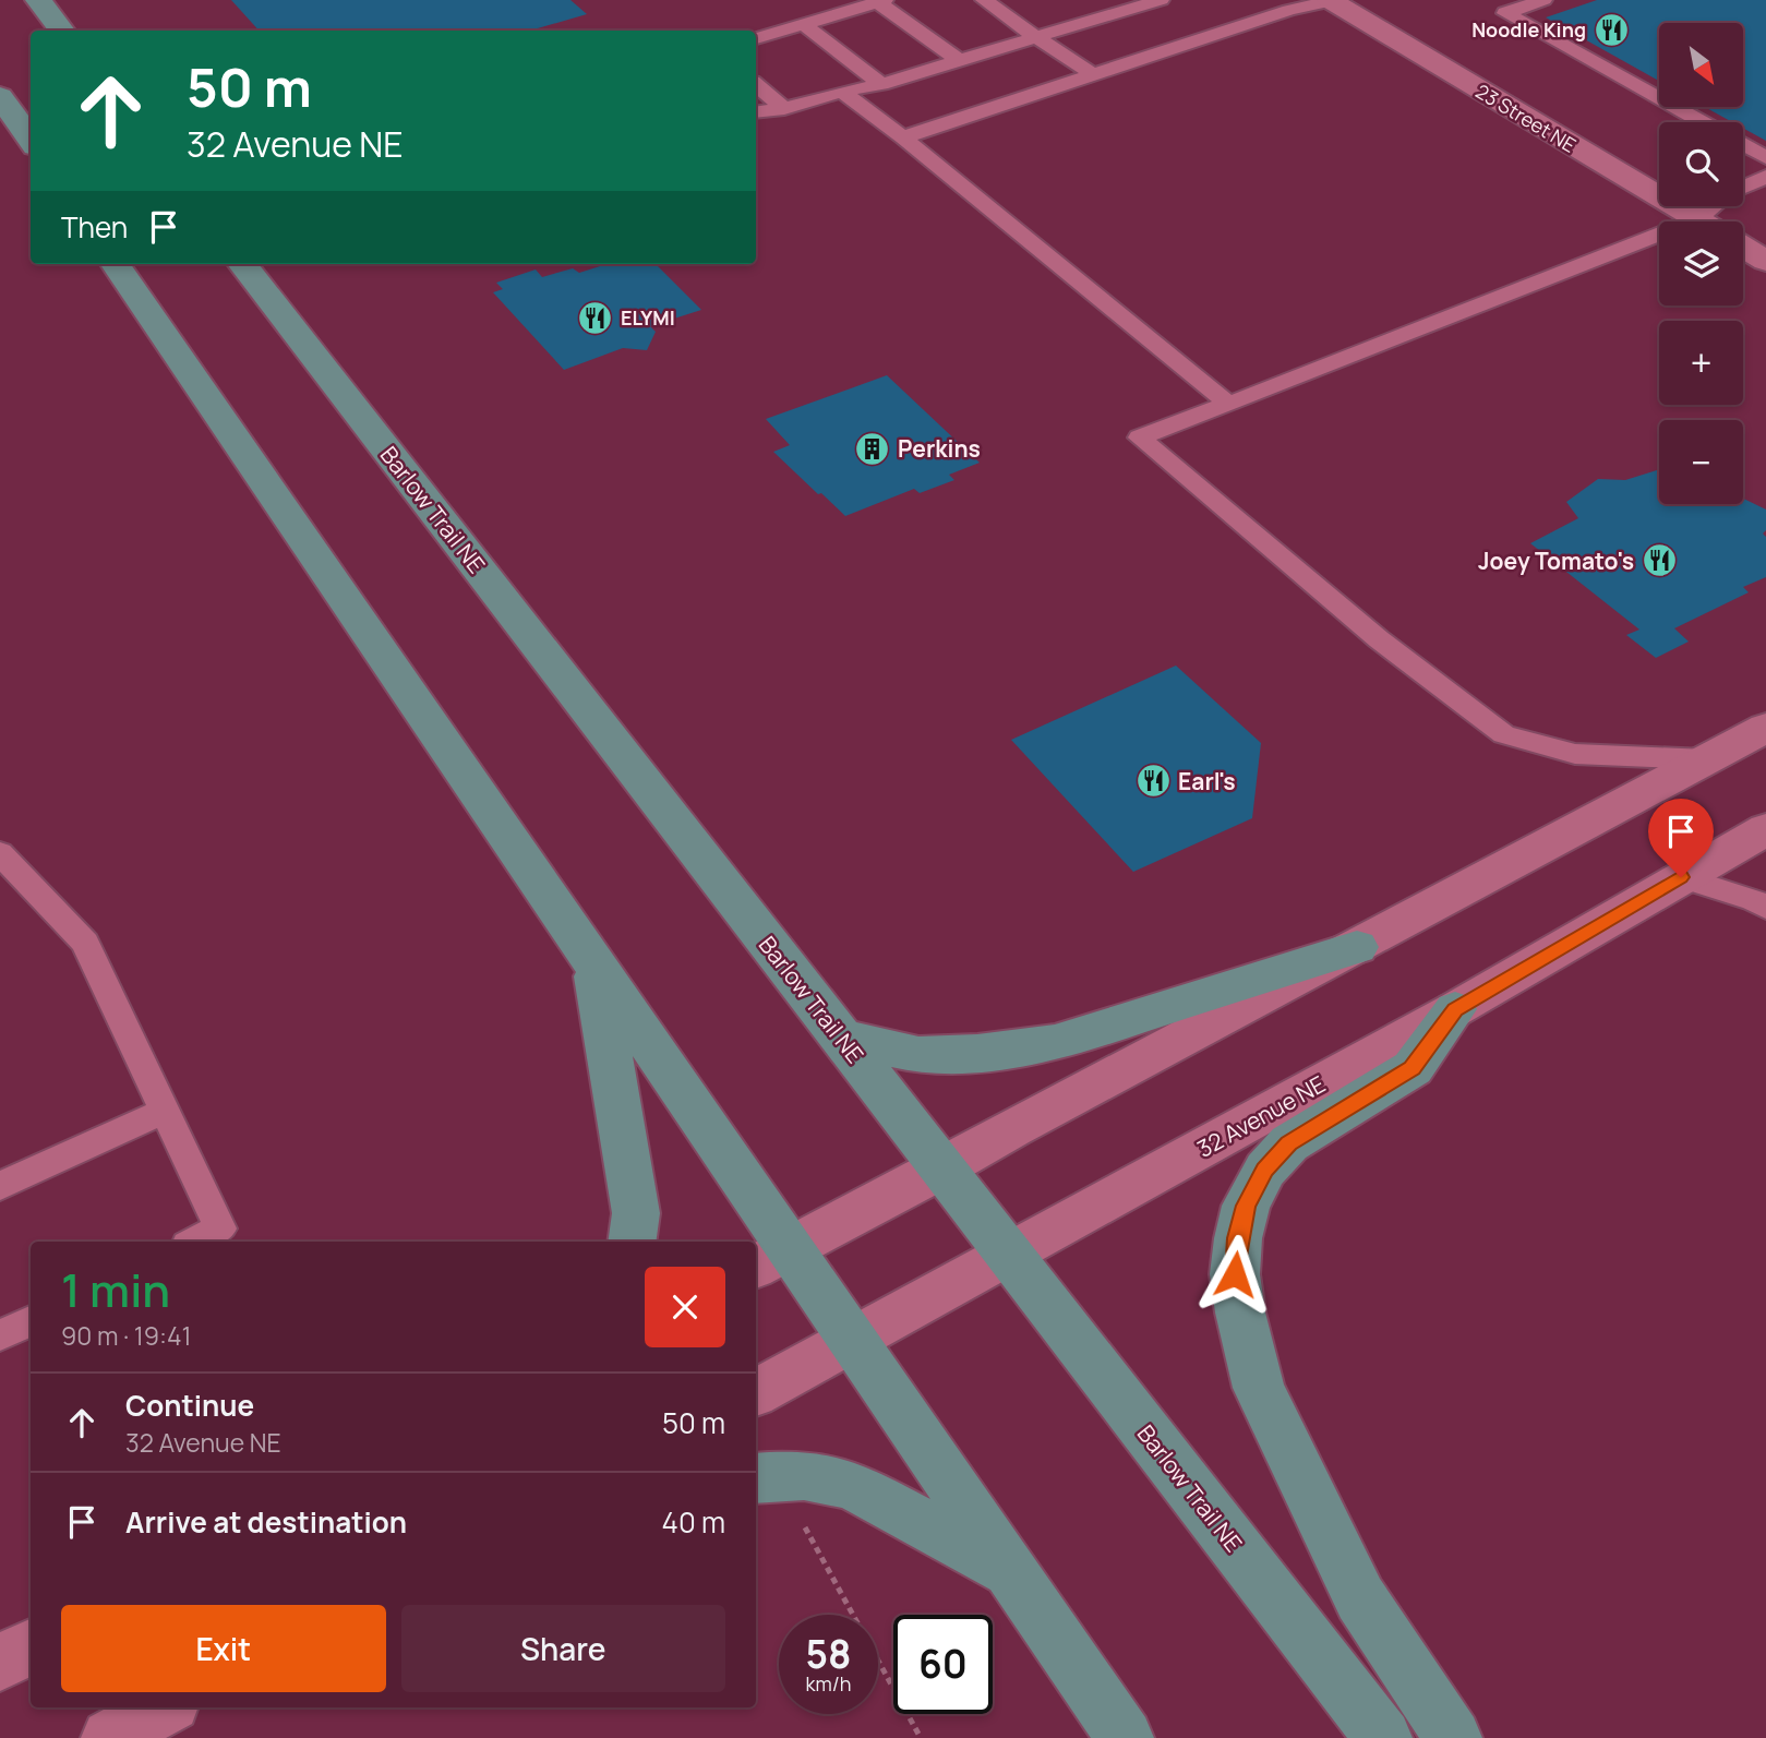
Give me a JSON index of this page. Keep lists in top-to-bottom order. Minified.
{"streets":{"main road":["23 Street NE","Barlow Trail NE","32 Avenue NE"]},"crossings":[["Barlow Trail NE","32 Avenue NE"]],"places":{"restaurant":["Noodle King","ELYMI","Joey Tomato's","Earl's"],"building":["Perkins"]},"north":"bottom right","page":{"map_buttons":["+","−"],"turn":["50 m","32 Avenue NE"],"then":"Then","heading":["1 min","90 m · 19:41"],"list":[{"name":"Continue","note":"32 Avenue NE","value":"50 m"},{"name":"Arrive at destination","value":"40 m"}],"buttons":["Exit","Share"],"speed":"58 km/h","limit":"60"}}
